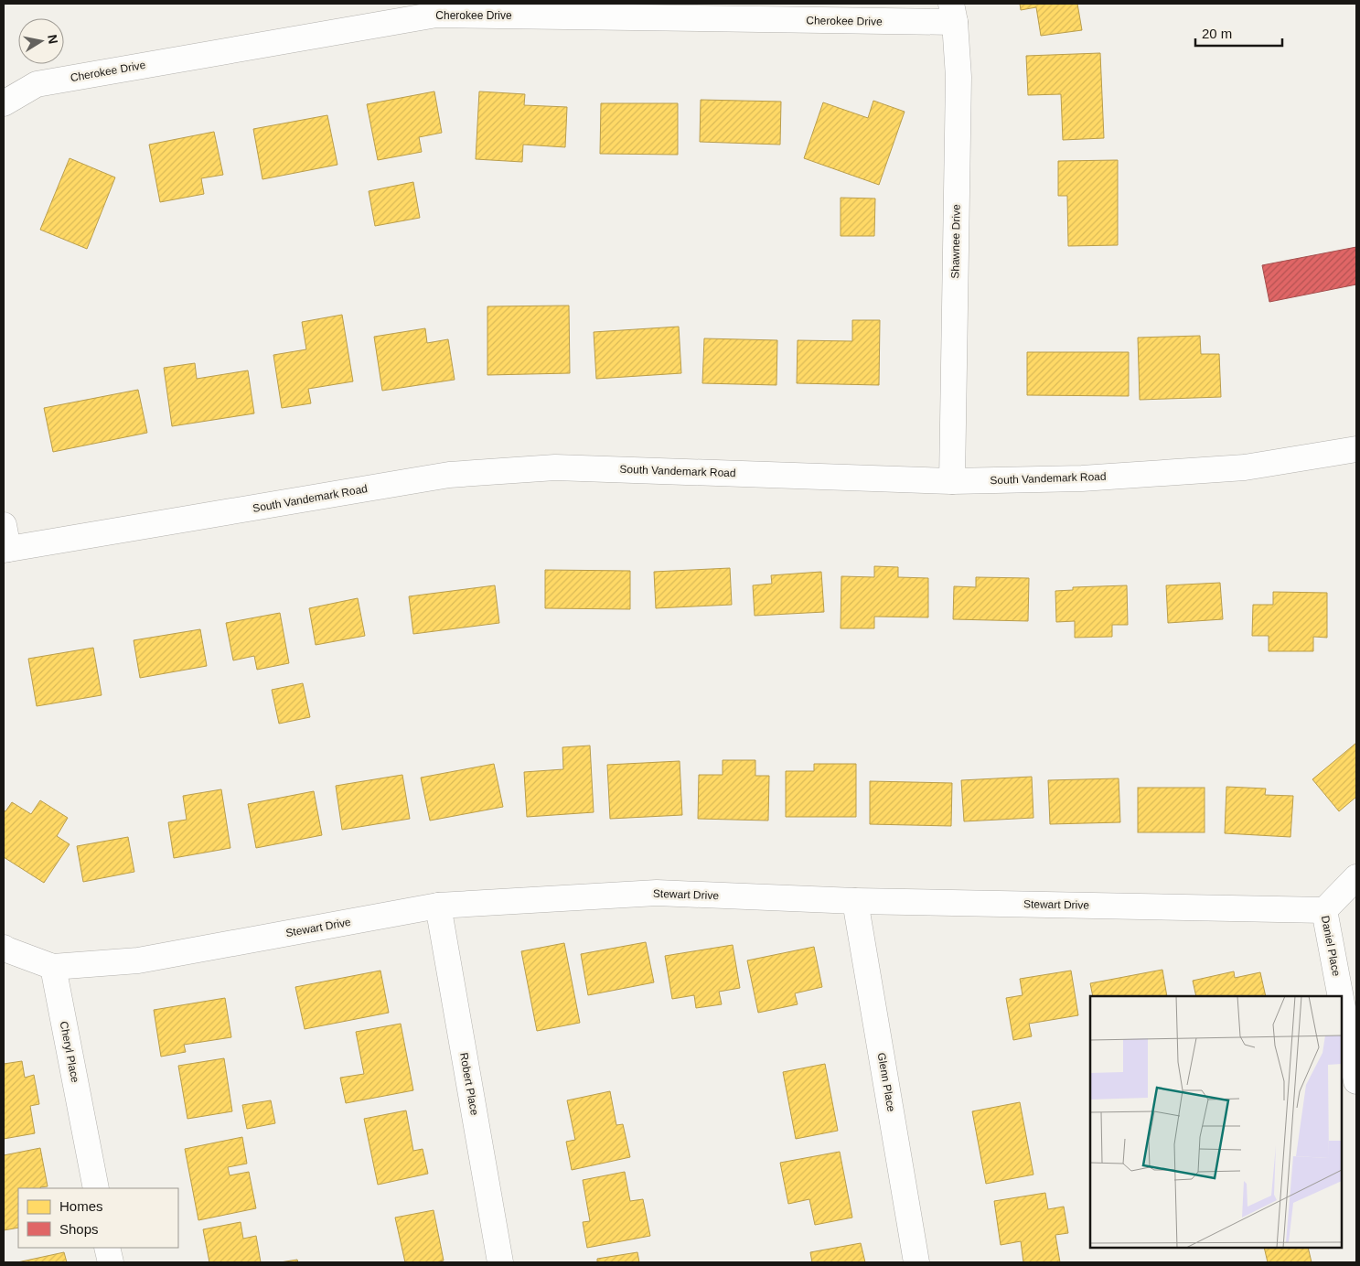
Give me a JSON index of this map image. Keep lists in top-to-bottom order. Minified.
{"streets":{"street":["Cherokee Drive","Shawnee Drive","South Vandemark Road","Stewart Drive","Daniel Place","Cheryl Place","Glenn Place","Robert Place"]},"crossings":[["Cherokee Drive","Shawnee Drive"],["Shawnee Drive","South Vandemark Road"],["Stewart Drive","Daniel Place"],["Stewart Drive","Cheryl Place"],["Stewart Drive","Glenn Place"],["Stewart Drive","Robert Place"]],"legend":["Homes","Shops"],"scale_bar":"20 m","north":"right"}
